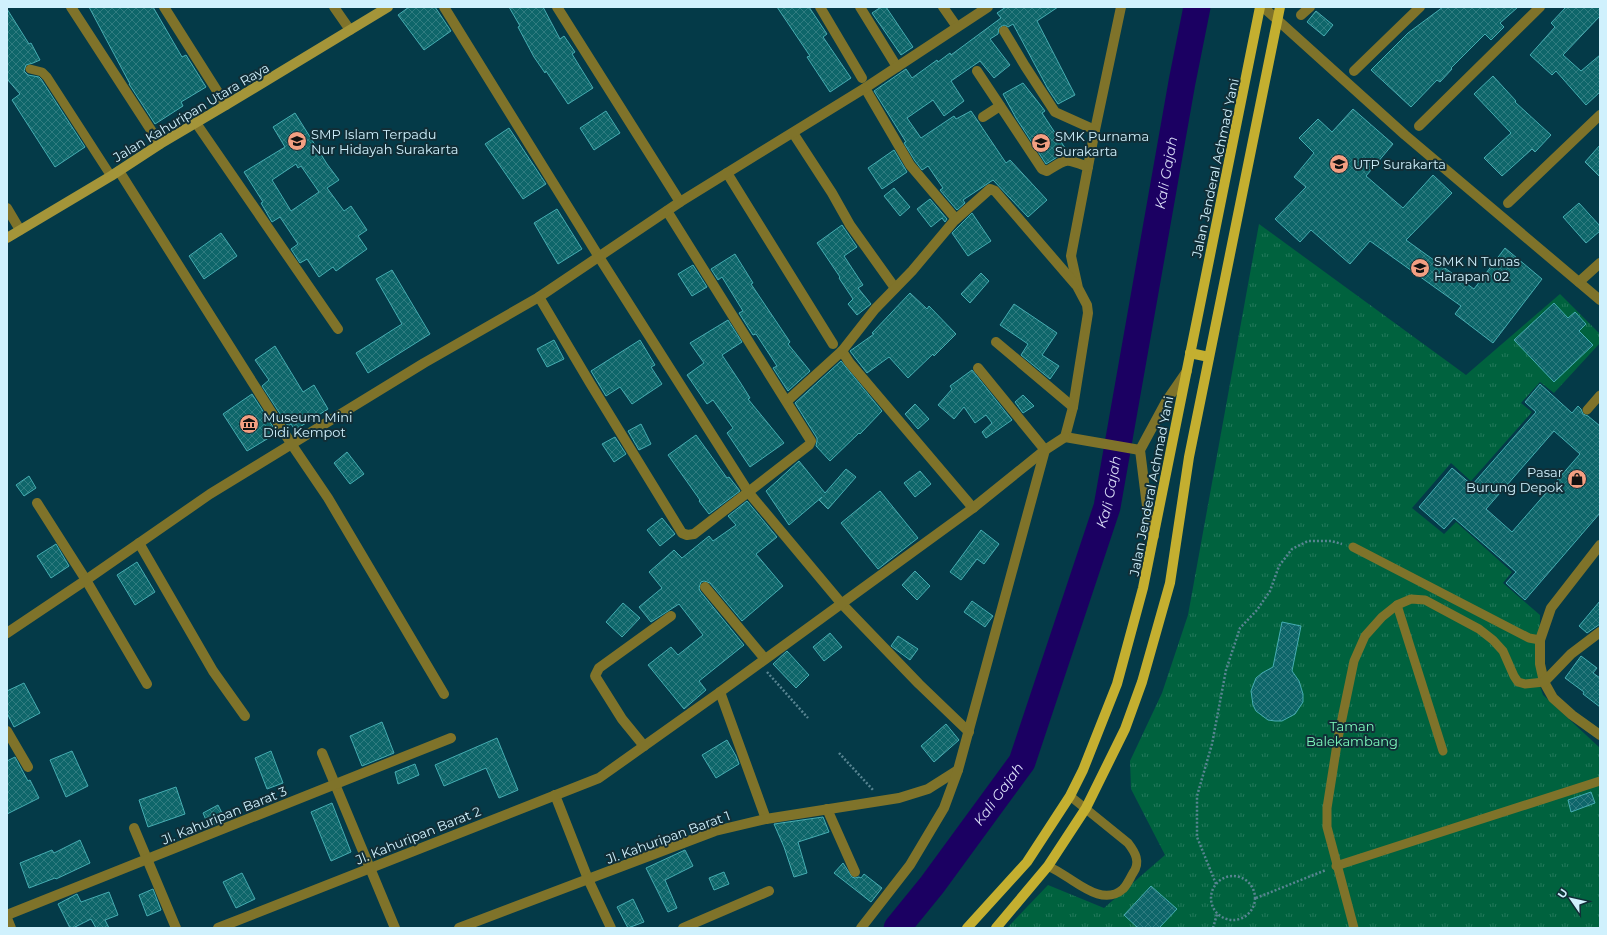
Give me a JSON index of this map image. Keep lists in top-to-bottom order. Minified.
{"streets":{"main road":["Jalan Jenderal Achmad Yani"],"street":["Jalan Kahuripan Utara Raya","Jl. Kahuripan Barat 3","Jl. Kahuripan Barat 2","Jl. Kahuripan Barat 1"]},"water":["Kali Gajah"],"parks":["Taman Balekambang"],"places":{"school or university":["SMP Islam Terpadu Nur Hidayah Surakarta","SMK Purnama Surakarta","UTP Surakarta","SMK N Tunas Harapan 02"],"museum":["Museum Mini Didi Kempot"],"shop":["Pasar Burung Depok"]},"north":"top left"}
